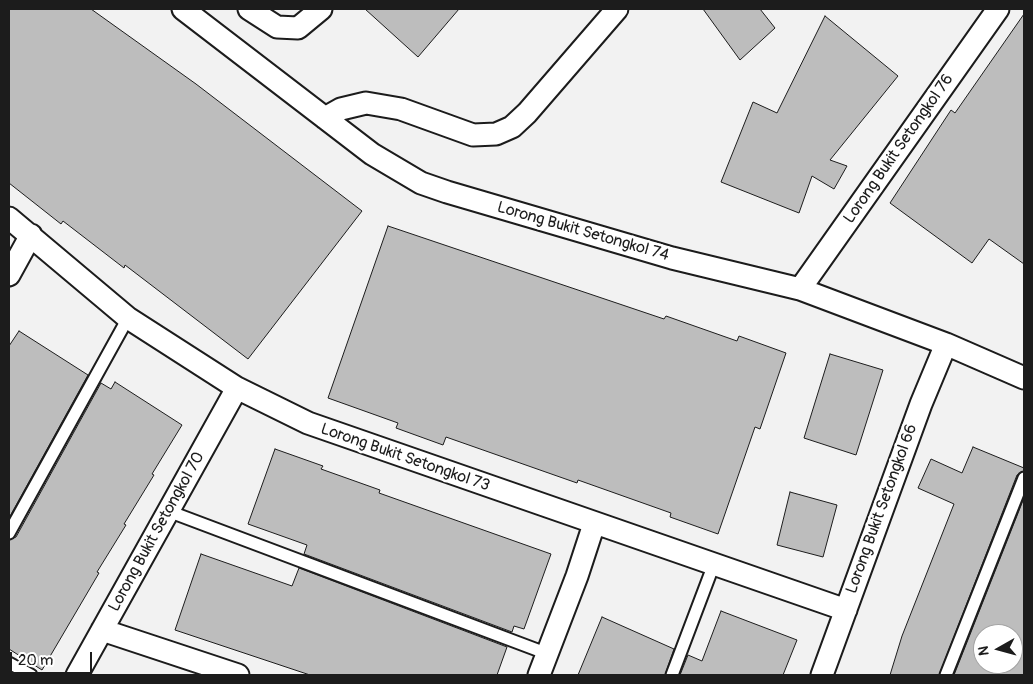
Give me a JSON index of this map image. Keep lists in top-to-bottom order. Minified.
{"streets":{"street":["Lorong Bukit Setongkol 76","Lorong Bukit Setongkol 74","Lorong Bukit Setongkol 73","Lorong Bukit Setongkol 66","Lorong Bukit Setongkol 70"]},"crossings":[["Lorong Bukit Setongkol 76","Lorong Bukit Setongkol 74"],["Lorong Bukit Setongkol 74","Lorong Bukit Setongkol 66"],["Lorong Bukit Setongkol 73","Lorong Bukit Setongkol 66"],["Lorong Bukit Setongkol 73","Lorong Bukit Setongkol 70"]],"scale_bar":"20 m","north":"left"}
